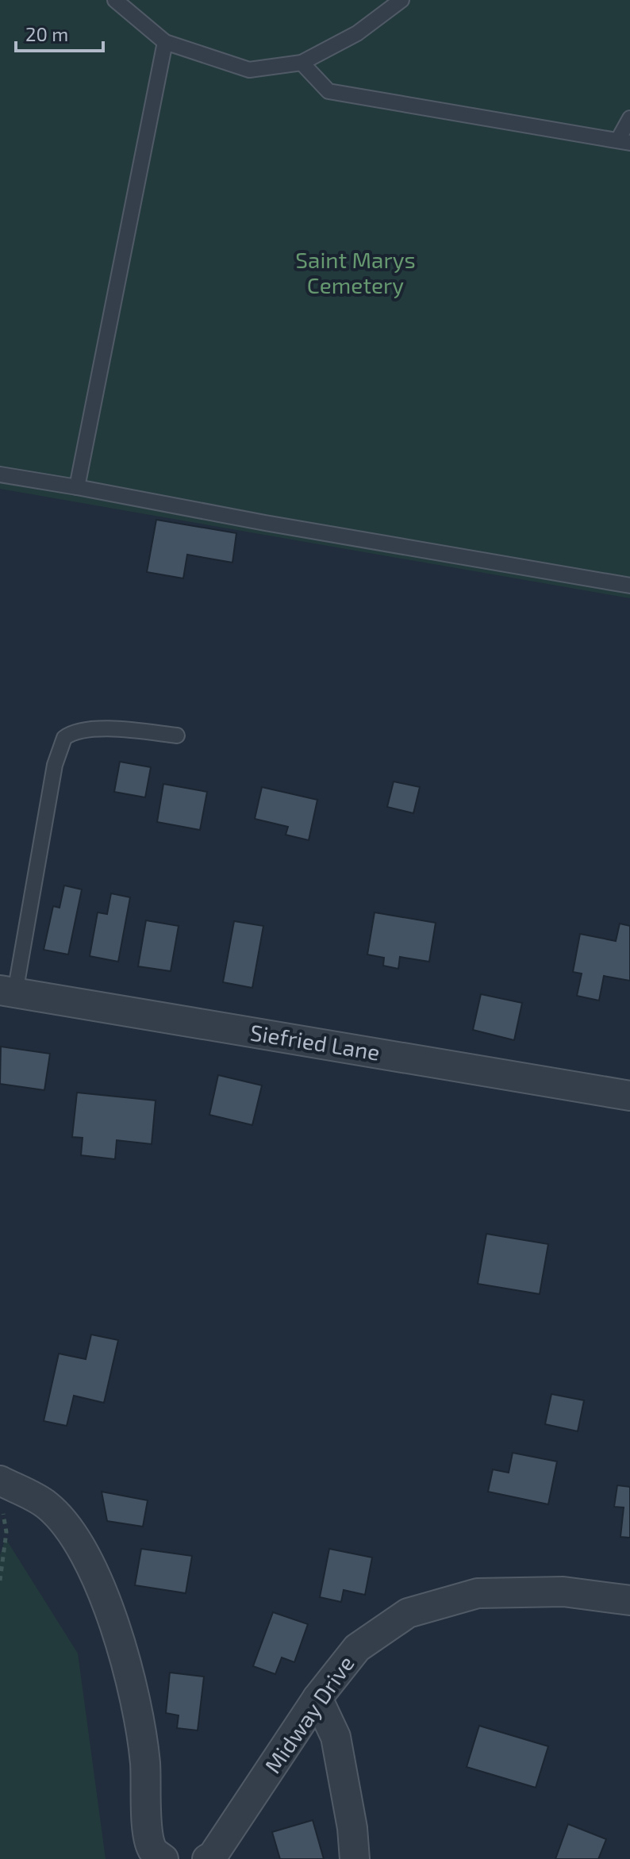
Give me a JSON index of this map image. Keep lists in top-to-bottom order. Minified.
{"streets":{"street":["Siefried Lane","Midway Drive"]},"parks":["Saint Marys Cemetery"],"scale_bar":"20 m"}
